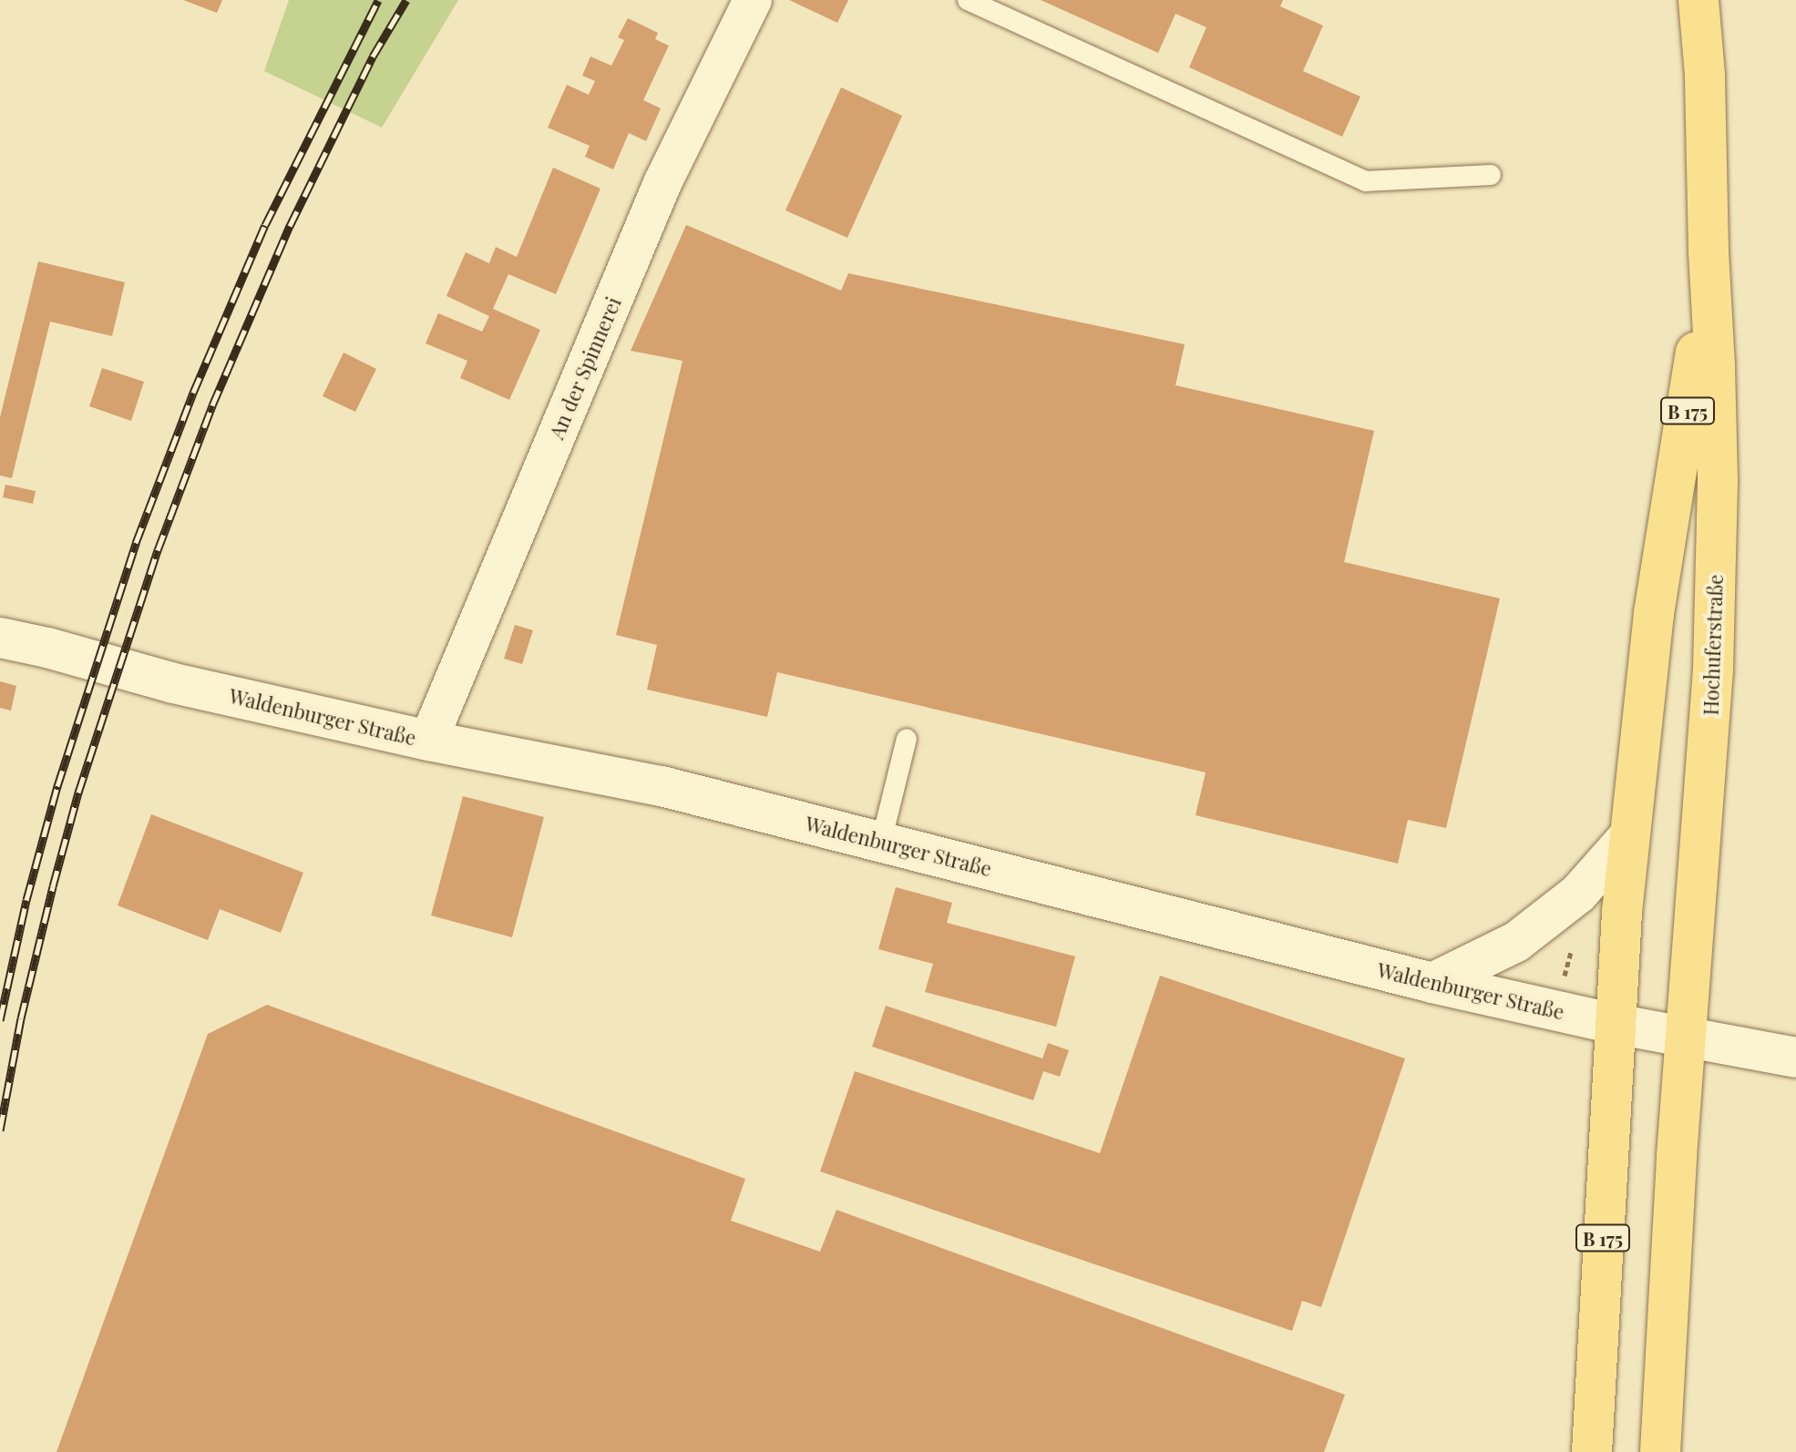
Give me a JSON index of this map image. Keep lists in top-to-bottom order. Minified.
{"streets":{"main road":["B 175","Hochuferstraße"],"street":["An der Spinnerei","Waldenburger Straße"]},"crossings":[["An der Spinnerei","Waldenburger Straße"],["B 175","Hochuferstraße"],["B 175","Waldenburger Straße"],["Hochuferstraße","Waldenburger Straße"]]}
